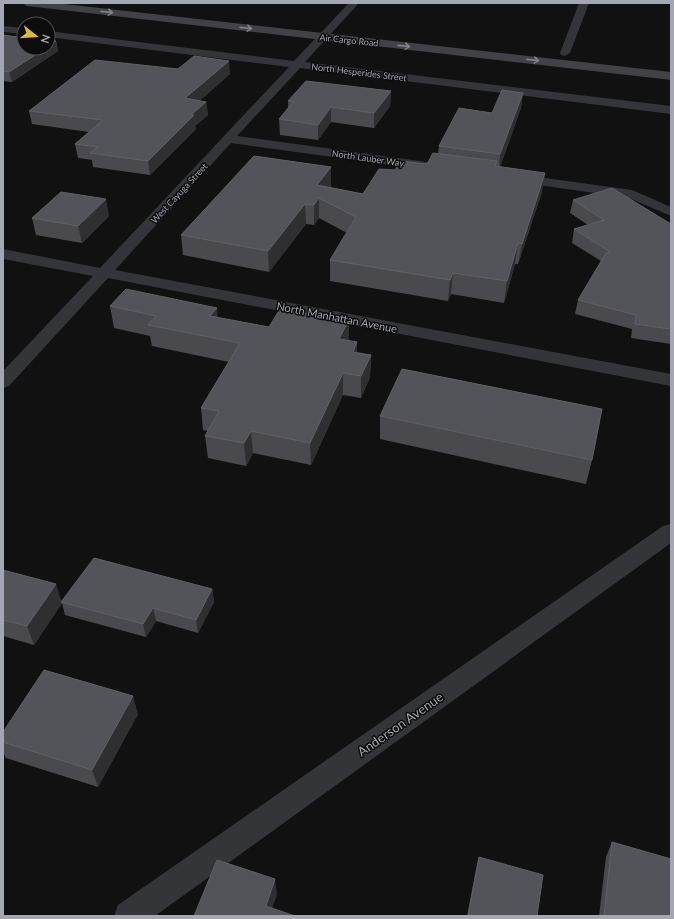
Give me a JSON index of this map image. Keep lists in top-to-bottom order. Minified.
{"streets":{"street":["Air Cargo Road","North Hesperides Street","North Lauber Way","West Cayuga Street","North Manhattan Avenue","Anderson Avenue"]},"crossings":[["Air Cargo Road","West Cayuga Street"],["North Hesperides Street","West Cayuga Street"],["North Lauber Way","West Cayuga Street"],["West Cayuga Street","North Manhattan Avenue"]],"north":"right"}
